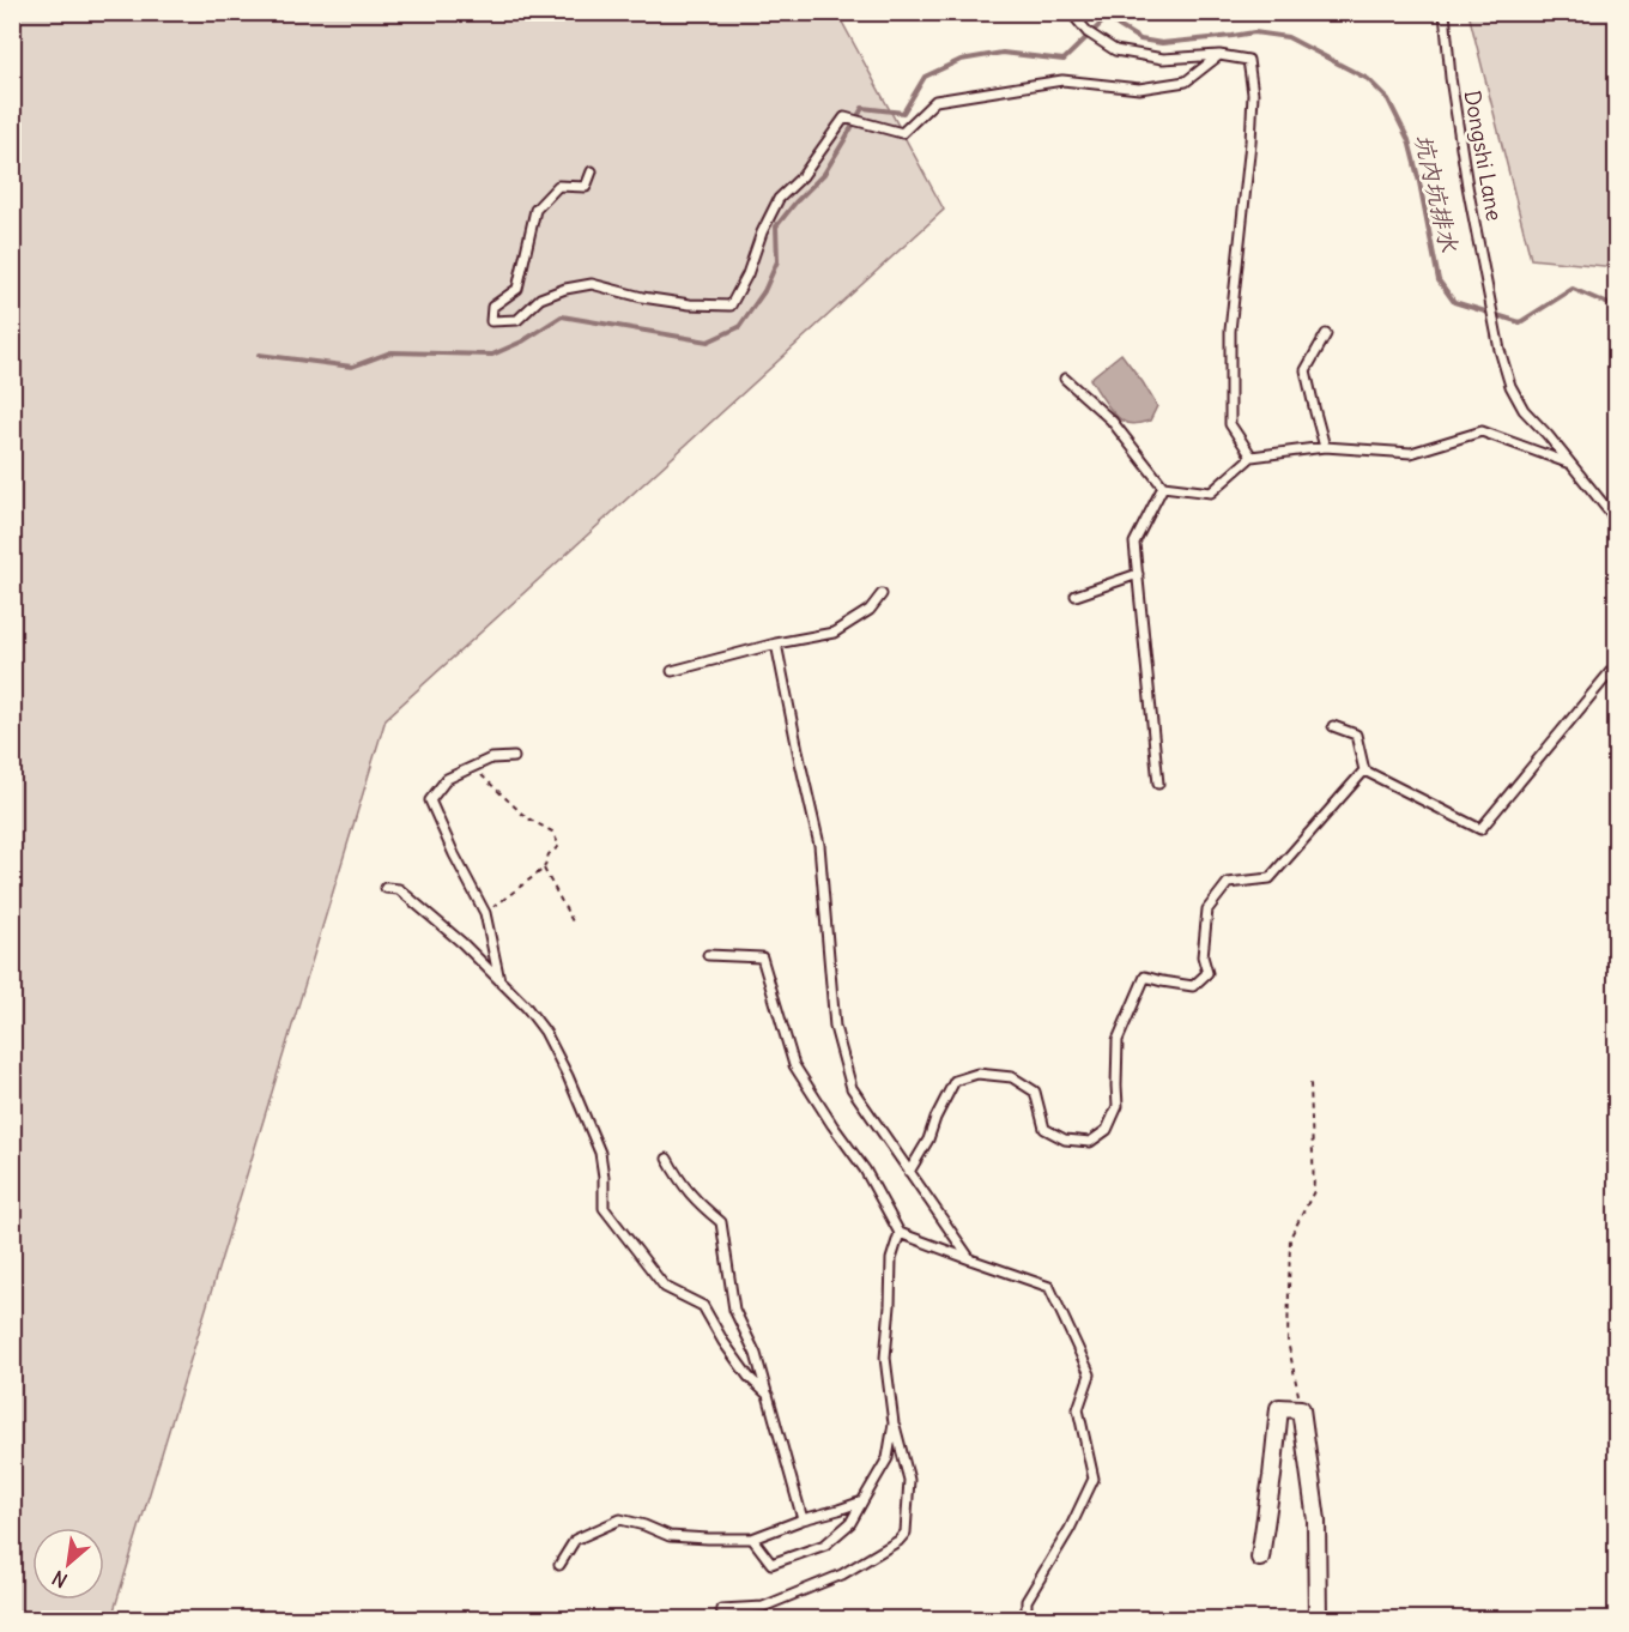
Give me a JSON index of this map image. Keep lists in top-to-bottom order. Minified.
{"streets":{"lane":["Dongshi Lane"]},"water":["坑內坑排水"],"north":"bottom left"}
